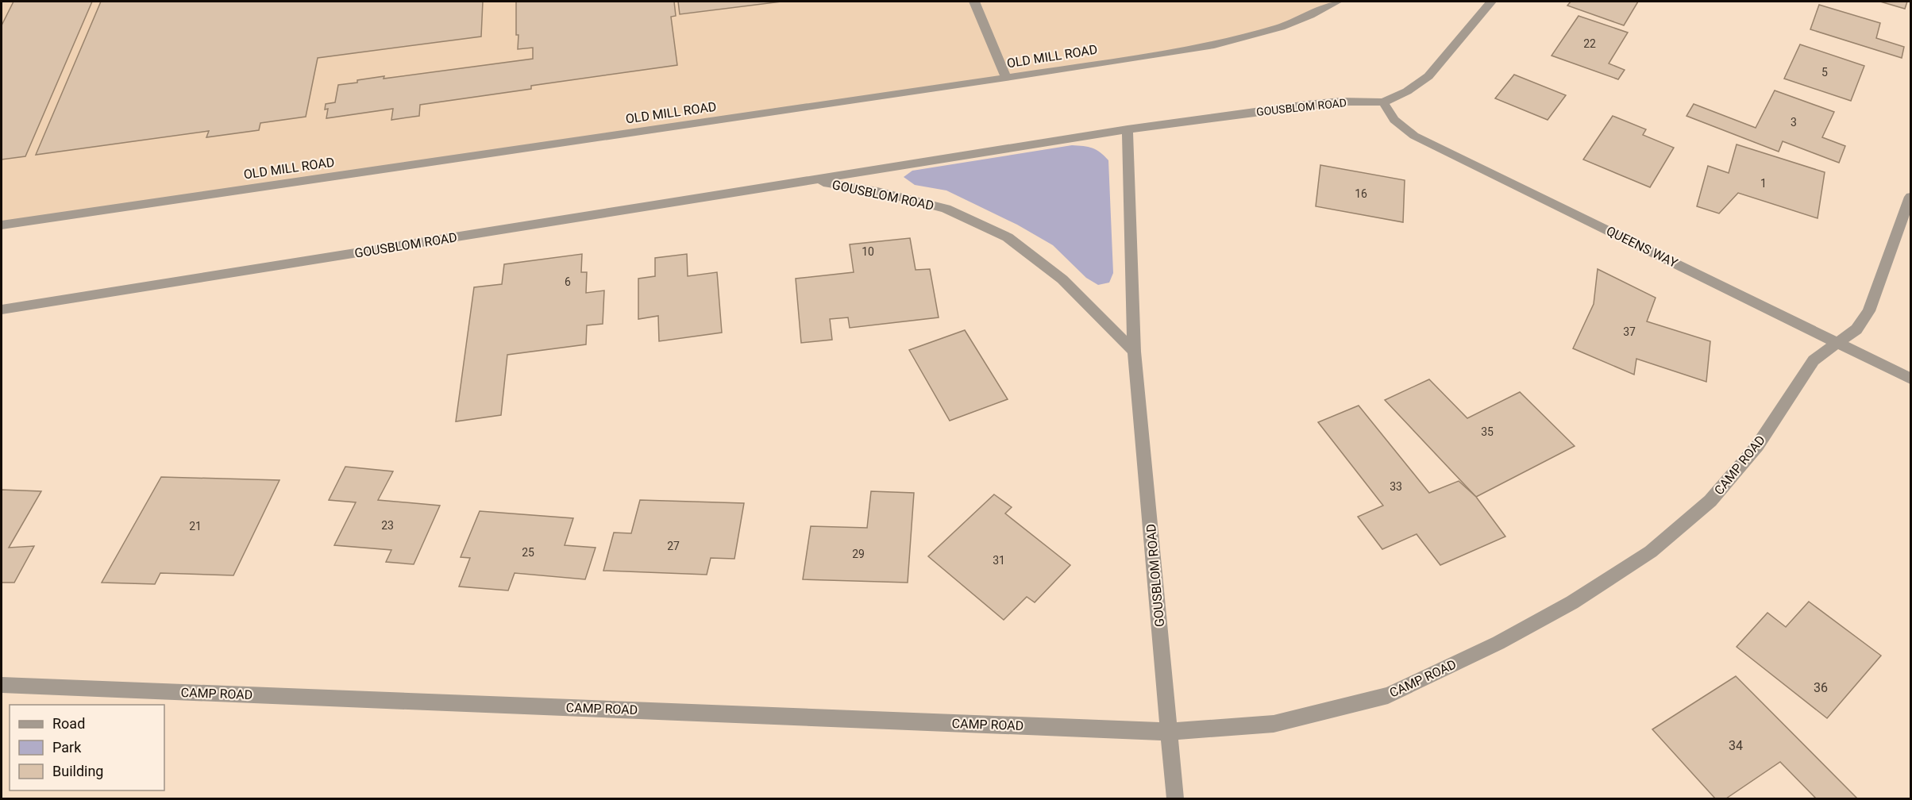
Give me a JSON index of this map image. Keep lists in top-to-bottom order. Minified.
{"streets":{"street":["OLD MILL ROAD","GOUSBLOM ROAD","QUEENS WAY","CAMP ROAD"]},"crossings":[["GOUSBLOM ROAD","QUEENS WAY"],["GOUSBLOM ROAD","CAMP ROAD"],["QUEENS WAY","CAMP ROAD"]],"house_numbers":["22","5","3","1","16","10","6","37","35","33","23","21","27","25","29","31","36","34"],"legend":["Road","Park","Building"]}
